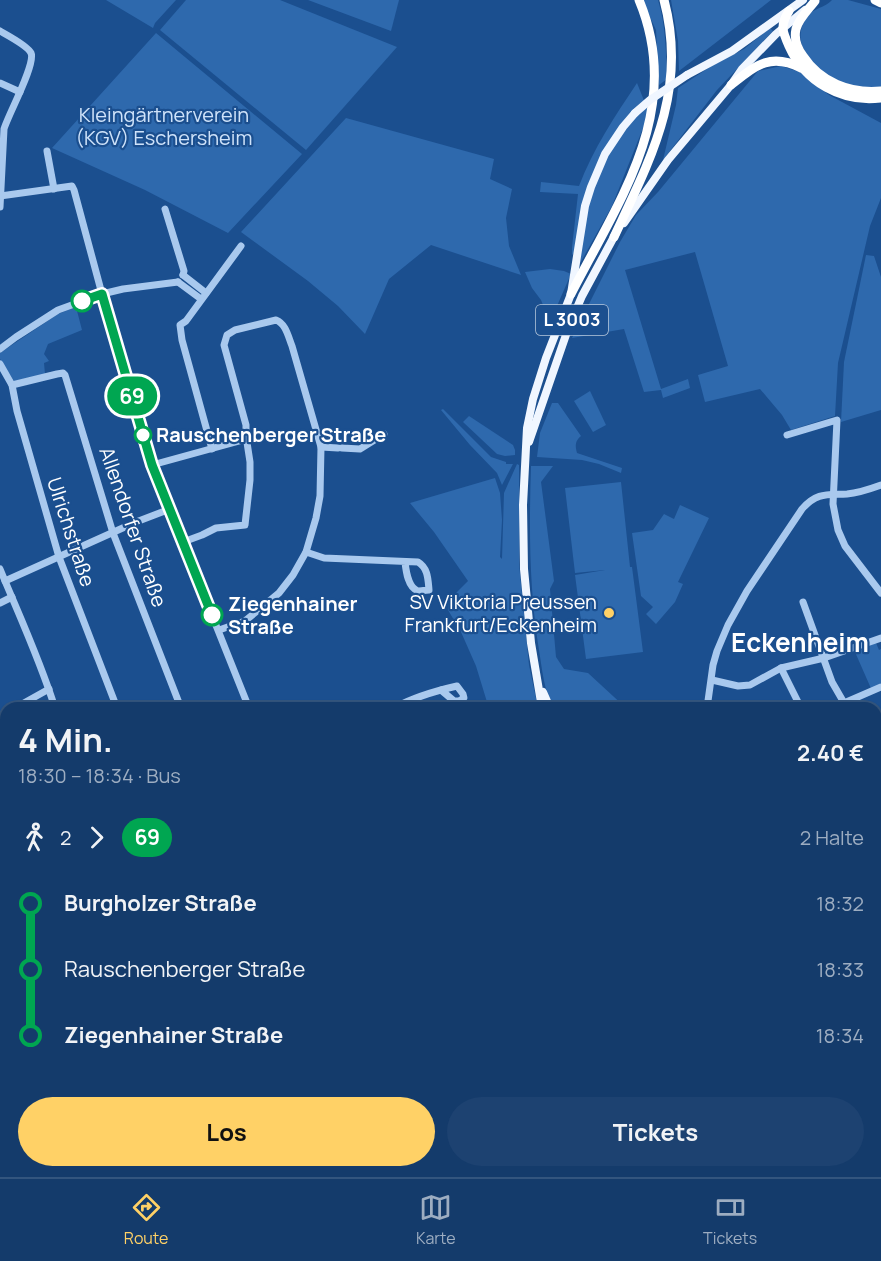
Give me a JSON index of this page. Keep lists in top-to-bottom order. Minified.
{"streets":{"main road":["L 3003"],"street":["Allendorfer Straße","Ulrichstraße"]},"crossings":[["Allendorfer Straße","Ulrichstraße"]],"districts":["Eckenheim"],"parks":["Kleingärtnerverein (KGV) Eschersheim"],"places":["Rauschenberger Straße","SV Viktoria Preussen Frankfurt/Eckenheim","Ziegenhainer Straße"],"lines":["bus line 69"],"page":{"on_map":"69","heading":["4 Min.","18:30 – 18:34 · Bus","2.40 €"],"legs":["2","69","2 Halte"],"list":[{"name":"Burgholzer Straße","value":"18:32"},{"name":"Rauschenberger Straße","value":"18:33"},{"name":"Ziegenhainer Straße","value":"18:34"}],"buttons":["Los","Tickets"],"tabs":["Route","Karte","Tickets"]}}
